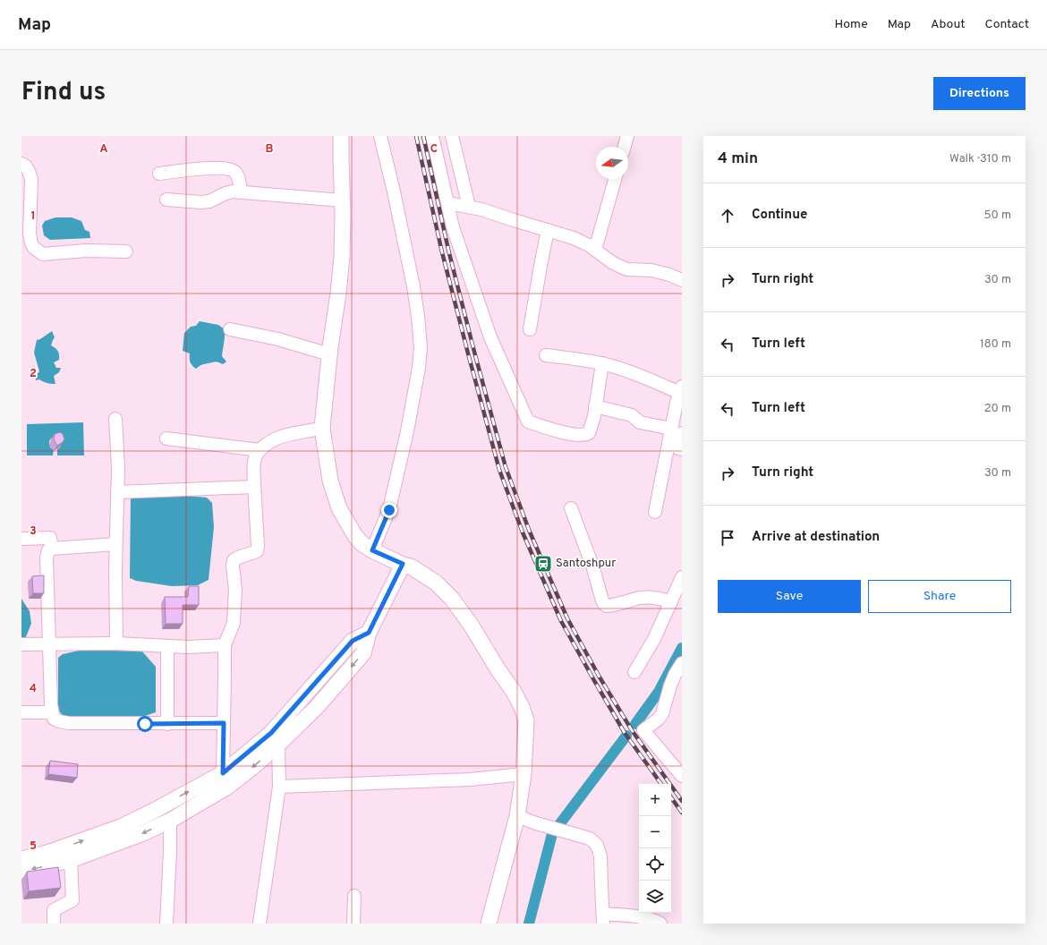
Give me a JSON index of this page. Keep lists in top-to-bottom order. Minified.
{"places":{"station":["Santoshpur"]},"north":"left","page":{"header":"Map","nav":["Home","Map","About","Contact"],"title":"Find us","buttons":["Directions",["Save","Share"]],"heading":["4 min","Walk · 310 m"],"list":[["Continue","50 m"],["Turn right","30 m"],["Turn left","180 m"],["Turn left","20 m"],["Turn right","30 m"],"Arrive at destination"],"map_buttons":["+","−"]},"grid":{"columns":["A","B","C"],"rows":["1","2","3","4","5"]}}
